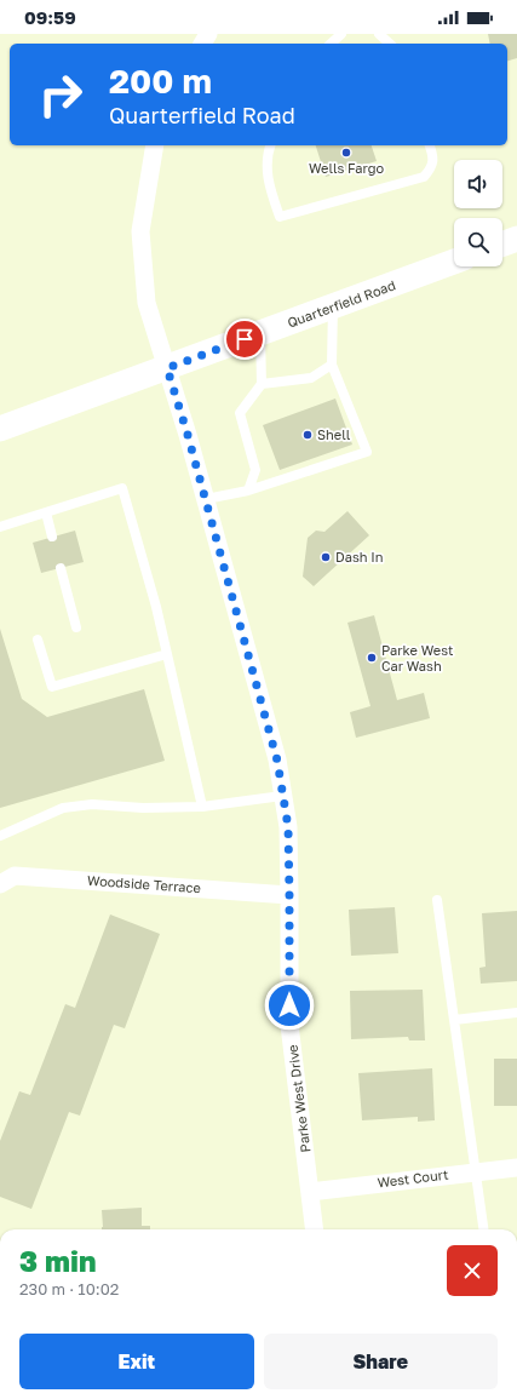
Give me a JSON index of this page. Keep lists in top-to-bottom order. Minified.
{"streets":{"main road":["Quarterfield Road"],"street":["Woodside Terrace","Parke West Drive","West Court"]},"crossings":[["Quarterfield Road","Parke West Drive"],["Woodside Terrace","Parke West Drive"],["Parke West Drive","West Court"]],"places":["Wells Fargo","Shell","Dash In","Parke West Car Wash"],"page":{"status":"09:59","turn":["200 m","Quarterfield Road"],"heading":["3 min","230 m · 10:02"],"buttons":["Exit","Share"]}}
